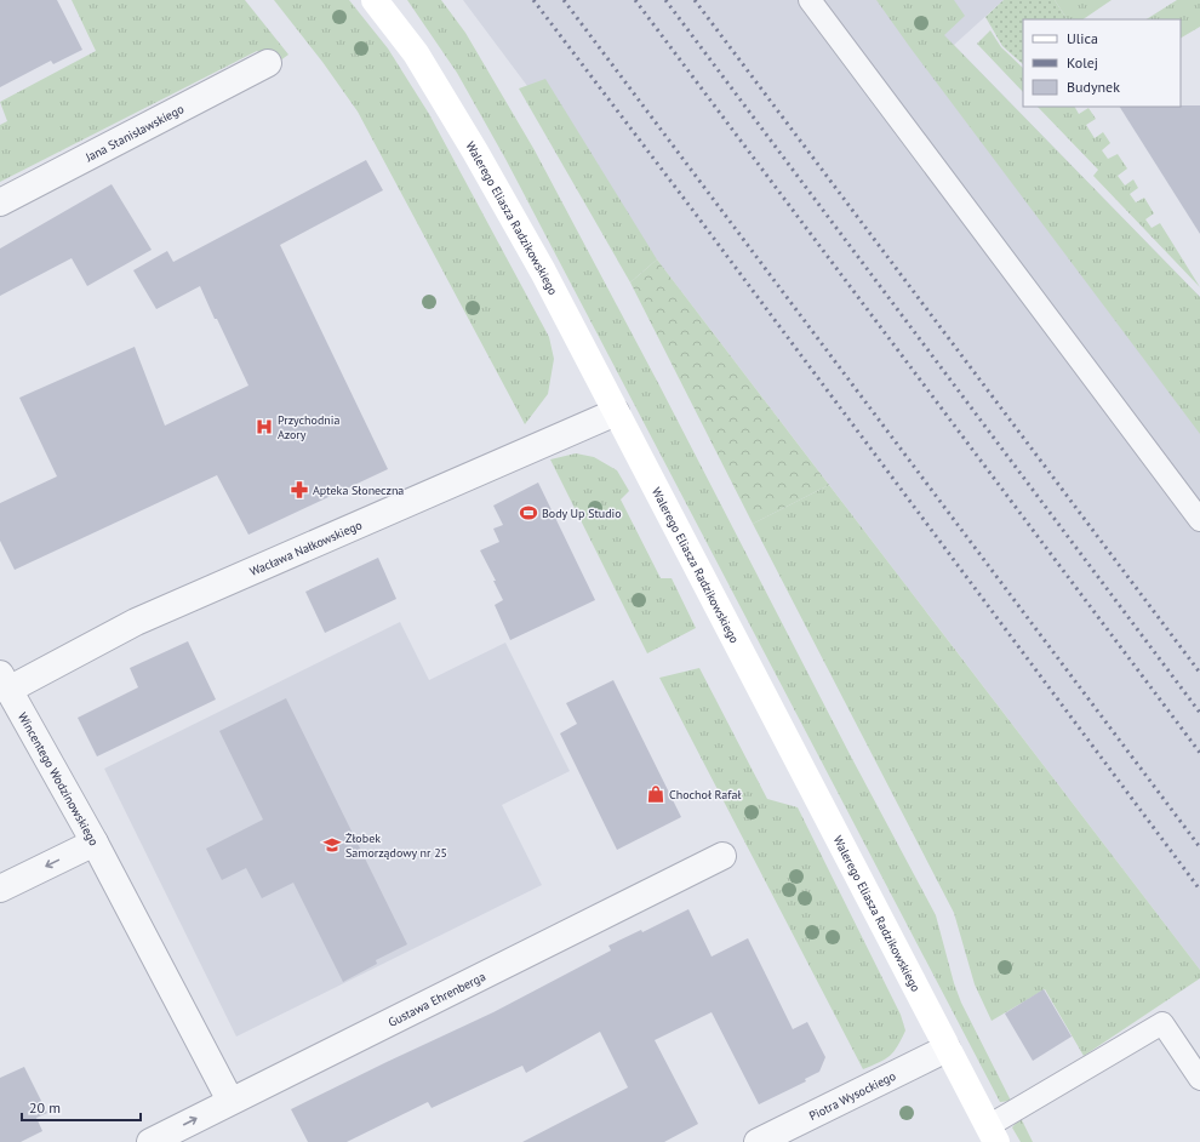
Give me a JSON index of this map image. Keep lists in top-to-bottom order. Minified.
{"streets":{"street":["Jana Stanisławskiego","Walerego Eliasza Radzikowskiego","Wacława Nałkowskiego","Wincentego Wodzinowskiego","Gustawa Ehrenberga","Piotra Wysockiego"]},"crossings":[["Walerego Eliasza Radzikowskiego","Wacława Nałkowskiego"],["Walerego Eliasza Radzikowskiego","Piotra Wysockiego"],["Wacława Nałkowskiego","Wincentego Wodzinowskiego"]],"one_way":["Wincentego Wodzinowskiego"],"places":{"hospital":["Przychodnia Azory"],"pharmacy":["Apteka Słoneczna"],"sports":["Body Up Studio"],"shop":["Chochoł Rafał"],"school or university":["Żłobek Samorządowy nr 25"]},"legend":["Ulica","Kolej","Budynek"],"scale_bar":"20 m"}
